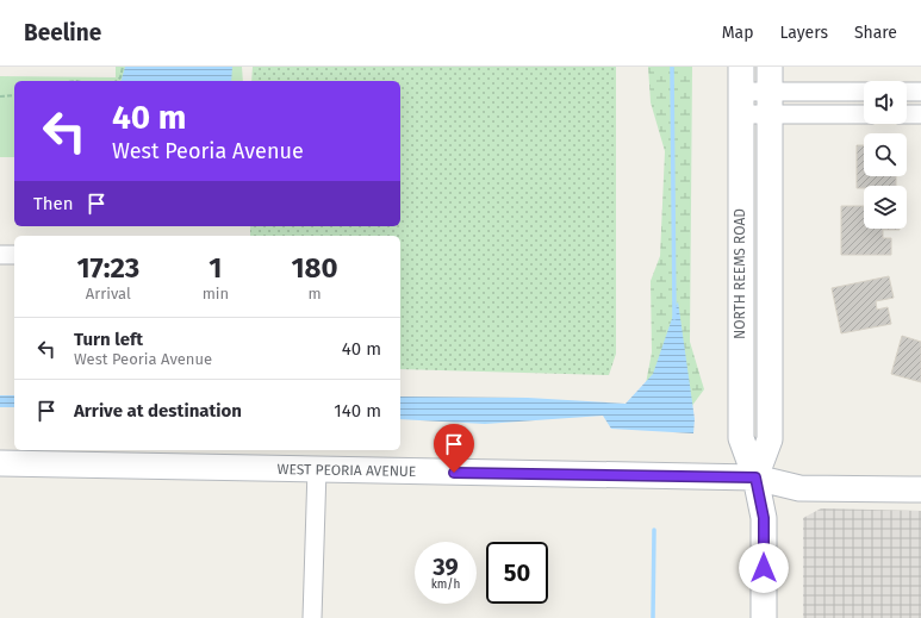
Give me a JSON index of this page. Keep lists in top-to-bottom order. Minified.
{"streets":{"main road":["NORTH REEMS ROAD","WEST PEORIA AVENUE"]},"crossings":[["NORTH REEMS ROAD","WEST PEORIA AVENUE"]],"page":{"header":"Beeline","nav":["Map","Layers","Share"],"turn":["40 m","West Peoria Avenue"],"then":"Then","eta":["17:23","Arrival","1","min","180","m"],"list":[{"name":"Turn left","note":"West Peoria Avenue","value":"40 m"},{"name":"Arrive at destination","value":"140 m"}],"speed":"39 km/h","limit":"50"}}
